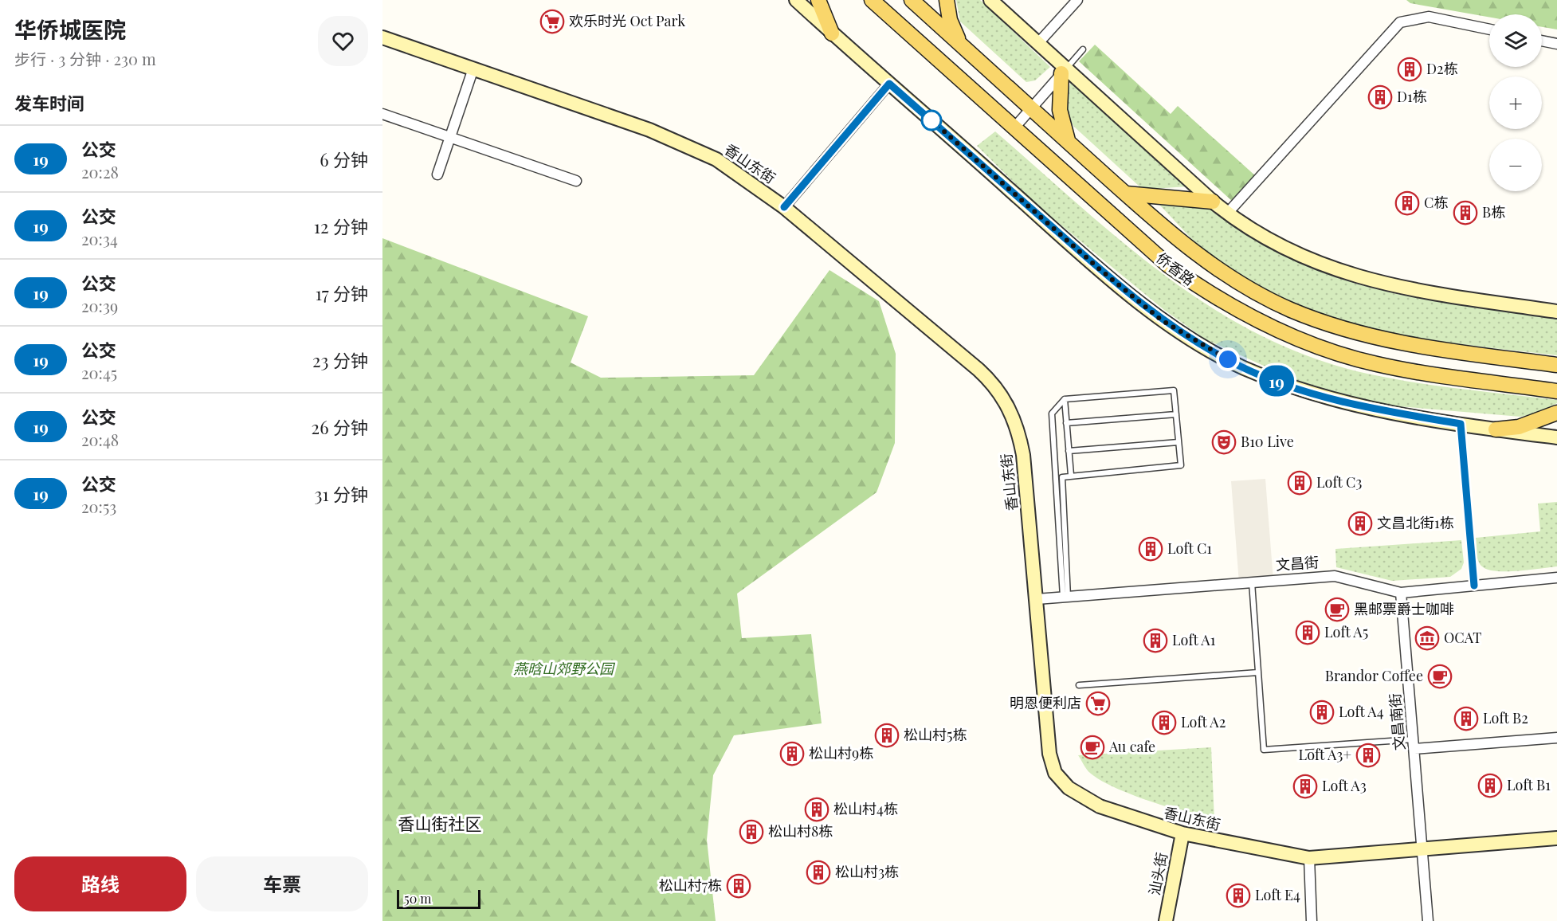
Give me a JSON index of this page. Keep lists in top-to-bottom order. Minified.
{"streets":{"main road":["侨香路"],"street":["香山东街","文昌街","文昌南街","汕头街"]},"crossings":[["香山东街","文昌街"],["香山东街","文昌南街"],["香山东街","汕头街"],["文昌街","文昌南街"]],"districts":["香山街社区"],"parks":["燕晗山郊野公园"],"places":{"supermarket":["欢乐时光 Oct Park","明恩便利店"],"building":["D2栋","D1栋","C栋","B栋","Loft C3","文昌北街1栋","Loft C1","Loft A5","Loft A1","Loft A4","Loft B2","Loft A2","松山村5栋","松山村9栋","Loft A3+","Loft B1","Loft A3","松山村4栋","松山村8栋","松山村3栋","松山村7栋","Loft E4"],"theatre":["B10 Live"],"cafe":["黑邮票爵士咖啡","Brandor Coffee","Au cafe"],"museum":["OCAT"]},"lines":["bus line 19"],"scale_bar":"50 m","page":{"heading":[["华侨城医院","步行 · 3 分钟 · 230 m"],"发车时间"],"on_map":"19","map_buttons":["+","−"],"list":[{"mark":"19","name":"公交","note":"20:28","value":"6 分钟"},{"mark":"19","name":"公交","note":"20:34","value":"12 分钟"},{"mark":"19","name":"公交","note":"20:39","value":"17 分钟"},{"mark":"19","name":"公交","note":"20:45","value":"23 分钟"},{"mark":"19","name":"公交","note":"20:48","value":"26 分钟"},{"mark":"19","name":"公交","note":"20:53","value":"31 分钟"}],"buttons":["路线","车票"],"scale":"50 m"}}
